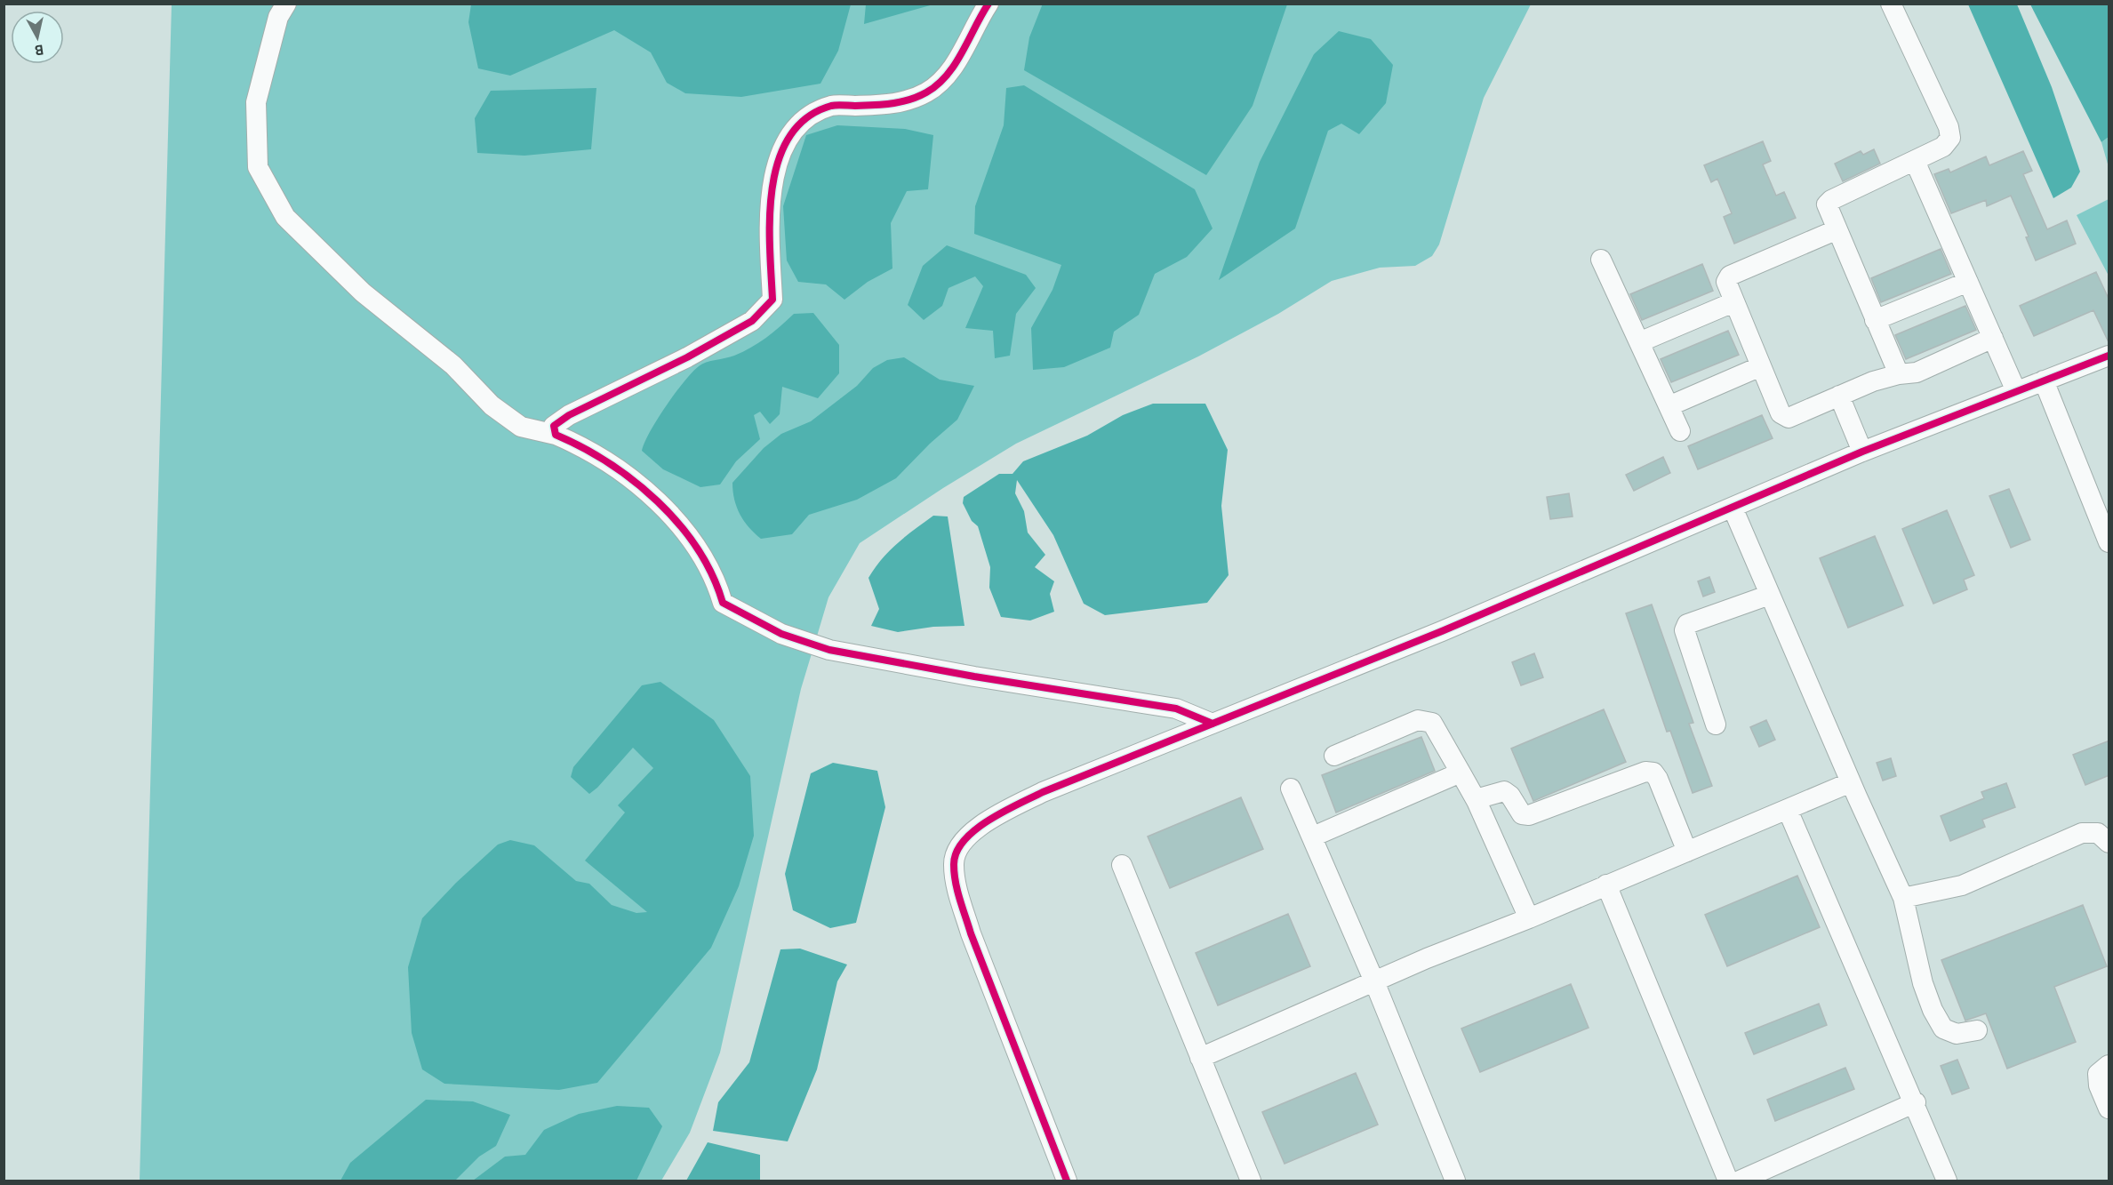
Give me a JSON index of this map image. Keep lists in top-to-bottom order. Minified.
{"north":"bottom"}
